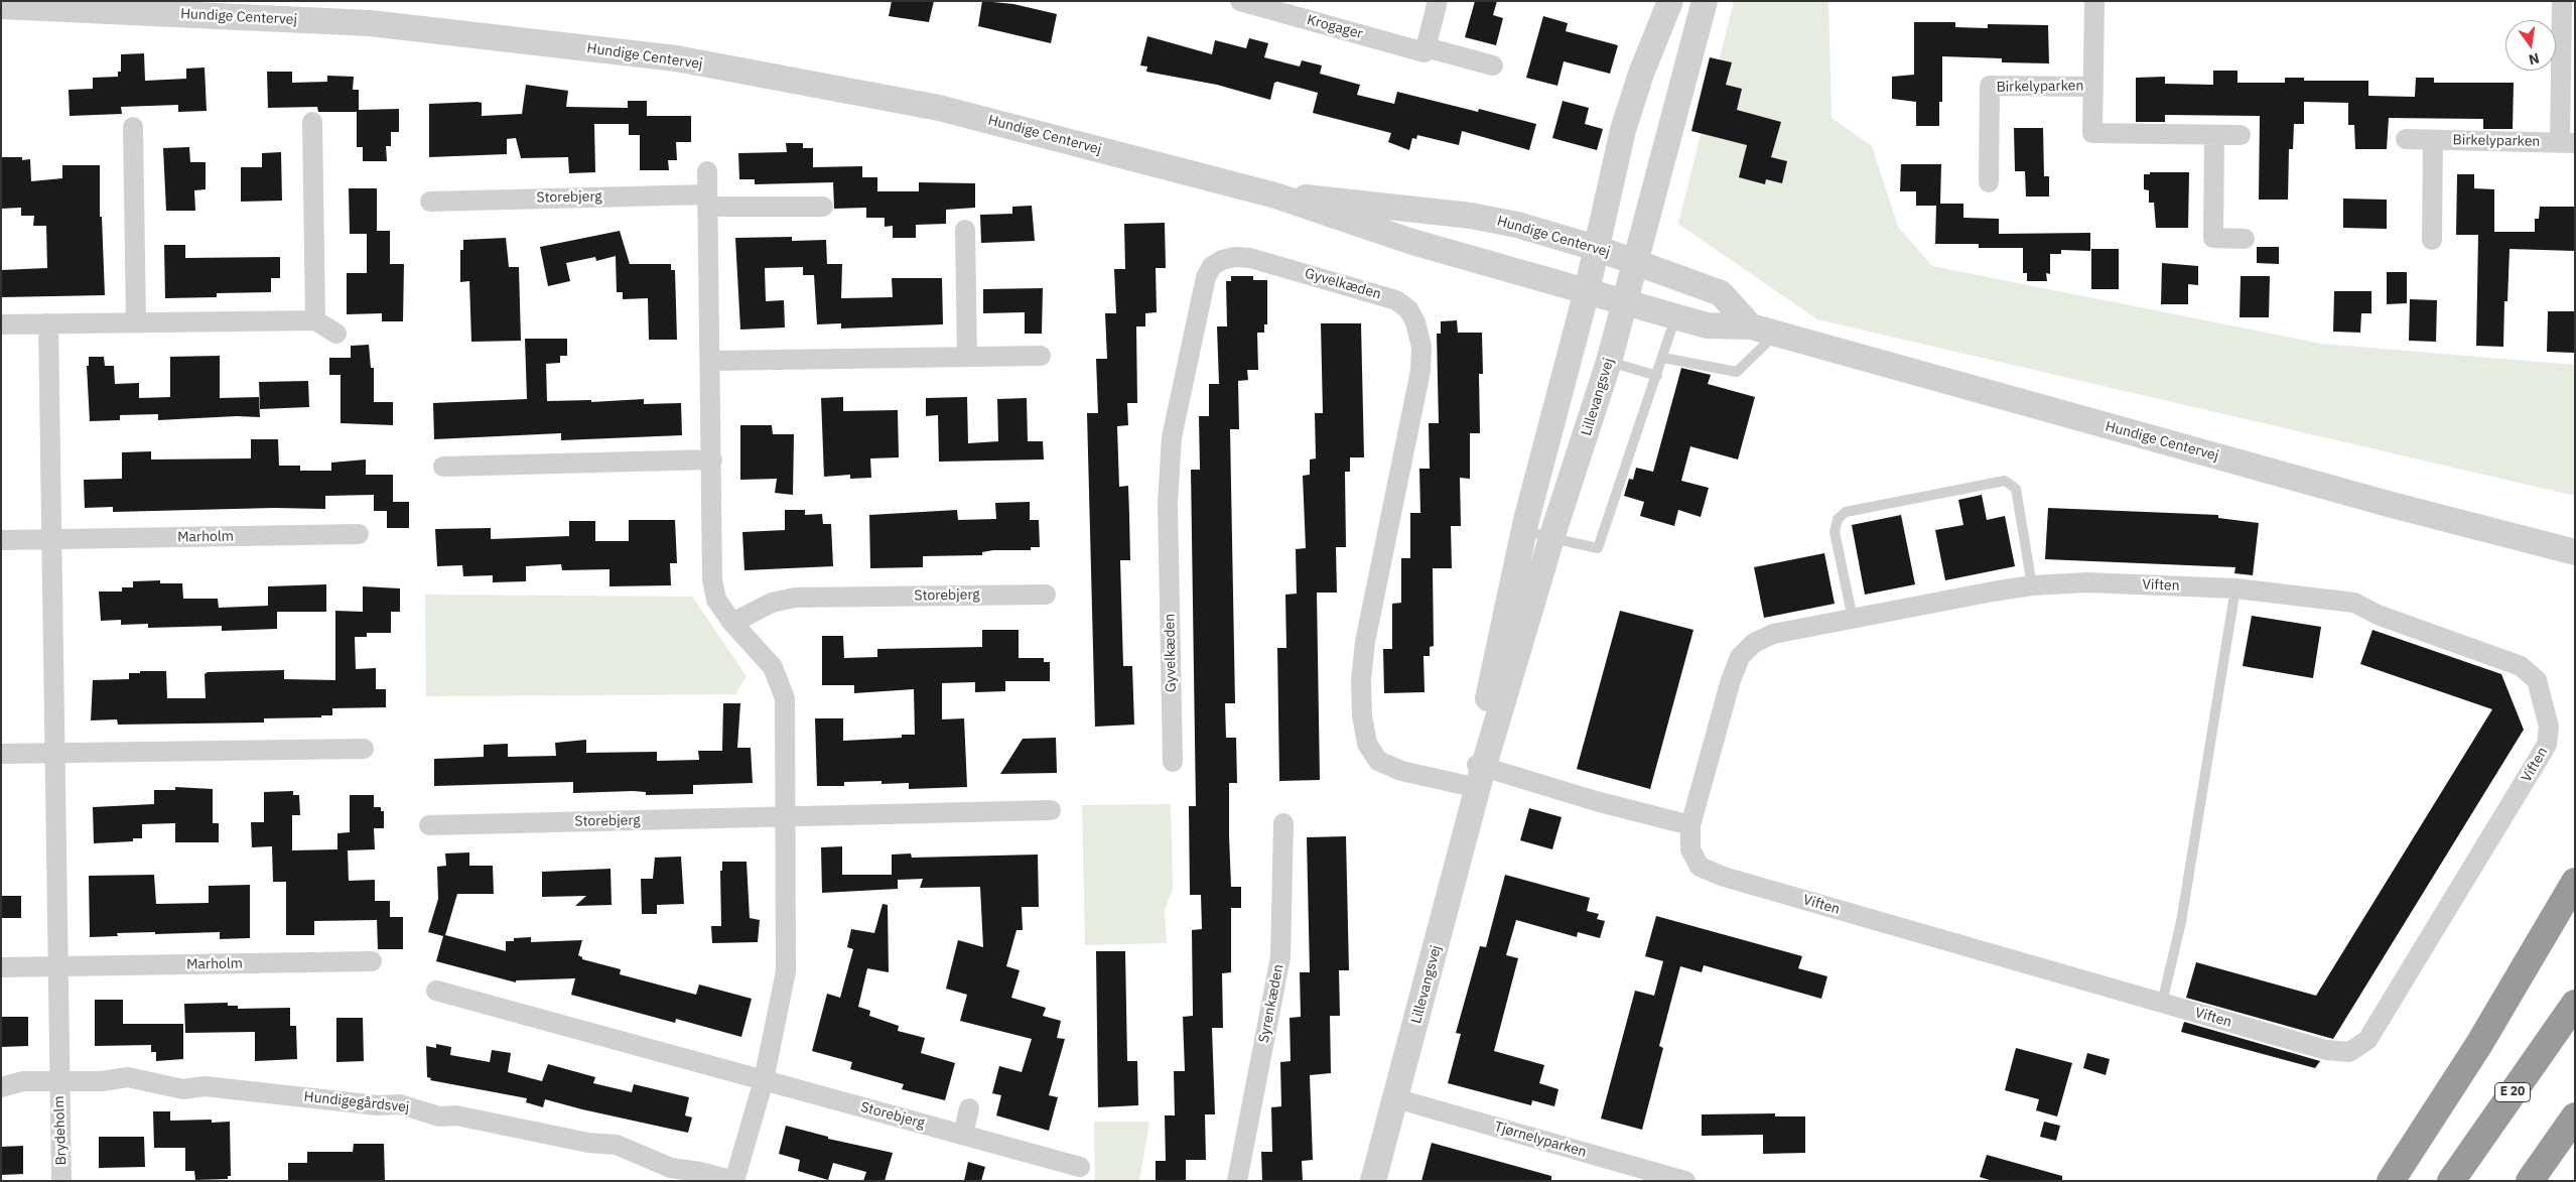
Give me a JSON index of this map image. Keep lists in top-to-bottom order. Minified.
{"streets":{"highway":["E 20"],"street":["Hundige Centervej","Krogager","Birkelyparken","Storebjerg","Gyvelkæden","Lillevangsvej","Marholm","Viften","Syrenkæden","Hundigegårdsvej","Brydeholm","Tjørnelyparken"]},"crossings":[["Hundige Centervej","Lillevangsvej"],["Gyvelkæden","Lillevangsvej"],["Lillevangsvej","Tjørnelyparken"],["Hundigegårdsvej","Brydeholm"]],"north":"bottom"}
